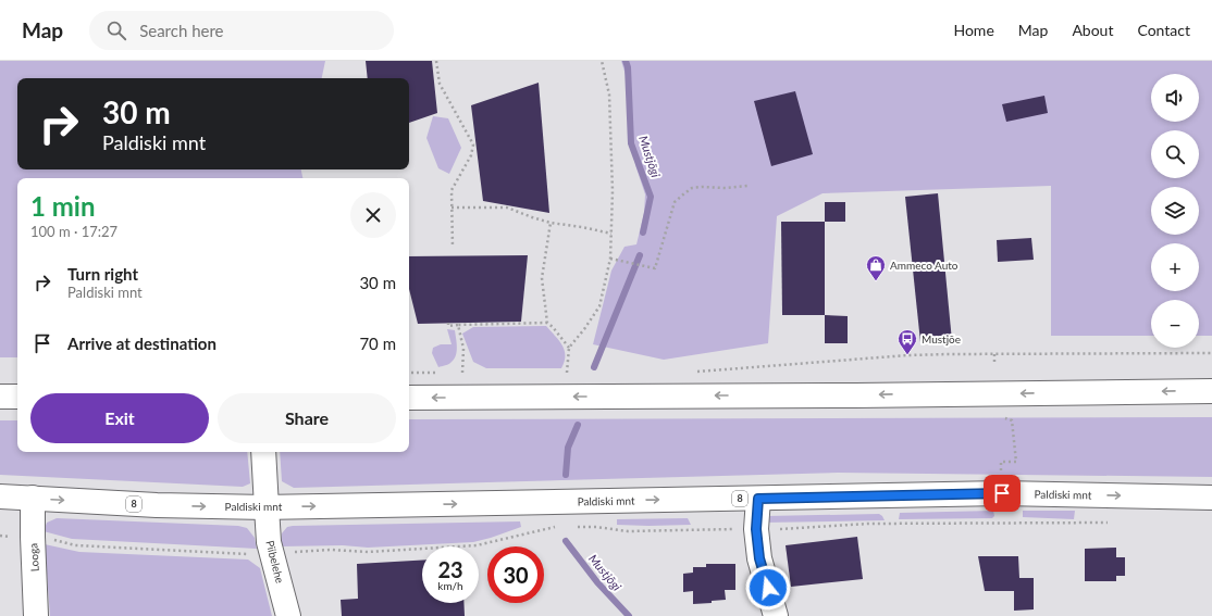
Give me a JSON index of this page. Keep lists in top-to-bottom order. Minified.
{"streets":{"main road":["Paldiski mnt","8","Looga","Piibelehe"]},"crossings":[["Paldiski mnt","Looga"],["Paldiski mnt","Piibelehe"]],"water":["Mustjõgi"],"places":{"shop":["Ammeco Auto"],"bus stop":["Mustjõe"]},"page":{"header":"Map","search":"Search here","nav":["Home","Map","About","Contact"],"map_buttons":["+","−"],"turn":["30 m","Paldiski mnt"],"heading":["1 min","100 m · 17:27"],"list":[{"name":"Turn right","note":"Paldiski mnt","value":"30 m"},{"name":"Arrive at destination","value":"70 m"}],"buttons":["Exit","Share"],"speed":"23 km/h","limit":"30"}}
